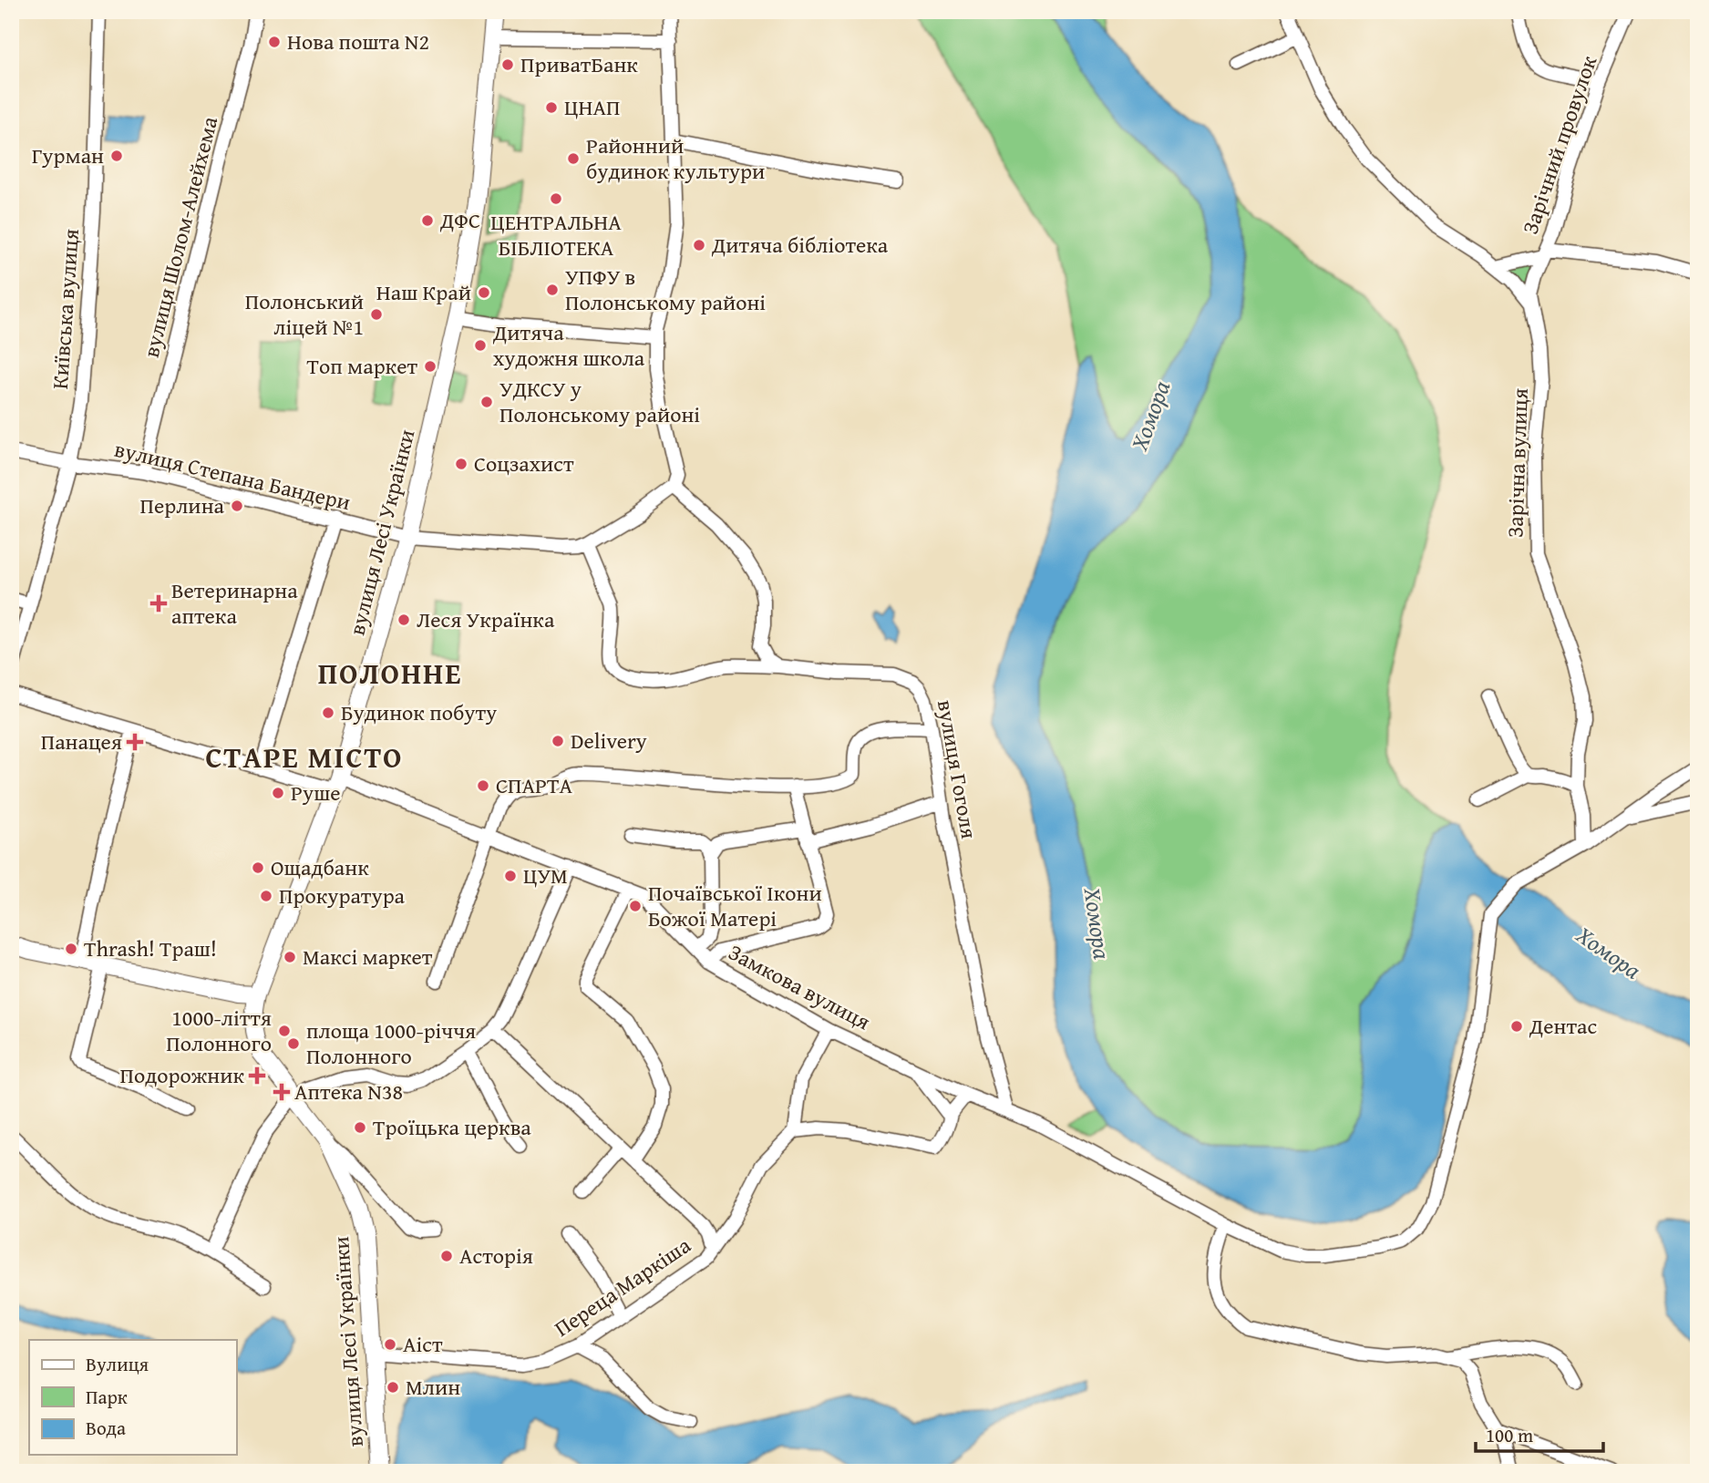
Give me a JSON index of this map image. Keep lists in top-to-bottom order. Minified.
{"streets":{"main road":["вулиця Лесі Українки"],"street":["Зарічний провулок","вулиця Шолом-Алейхема","Київська вулиця","Зарічна вулиця","вулиця Степана Бандери","вулиця Гоголя","Замкова вулиця","Переца Маркіша"]},"crossings":[["Зарічний провулок","Зарічна вулиця"],["вулиця Шолом-Алейхема","вулиця Степана Бандери"],["Київська вулиця","вулиця Степана Бандери"],["Зарічна вулиця","Замкова вулиця"],["вулиця Степана Бандери","вулиця Лесі Українки"],["вулиця Степана Бандери","вулиця Гоголя"],["вулиця Лесі Українки","Замкова вулиця"],["вулиця Лесі Українки","Переца Маркіша"],["вулиця Гоголя","Замкова вулиця"]],"districts":["ПОЛОННЕ","СТАРЕ МІСТО"],"water":["Хомора"],"places":{"other":["Нова пошта N2","ПриватБанк","ЦНАП","Гурман","Районний будинок культури","ЦЕНТРАЛЬНА БІБЛІОТЕКА","ДФС","Дитяча бібліотека","УПФУ в Полонському районі","Наш Край","Полонський ліцей №1","Дитяча художня школа","Топ маркет","УДКСУ у Полонському районi","Соцзахист","Перлина","Леся Українка","Будинок побуту","Delivery","СПАРТА","Руше","Ощадбанк","ЦУМ","Прокуратура","Почаївської Ікони Божої Матері","Thrash! Траш!","Максі маркет","Дентас","1000-ліття Полонного","площа 1000-річчя Полонного","Троїцька церква","Асторія","Аіст","Млин"],"health":["Ветеринарна аптека","Панацея","Подорожник","Аптека N38"]},"legend":["Вулиця","Парк","Вода"],"scale_bar":"100 m"}
